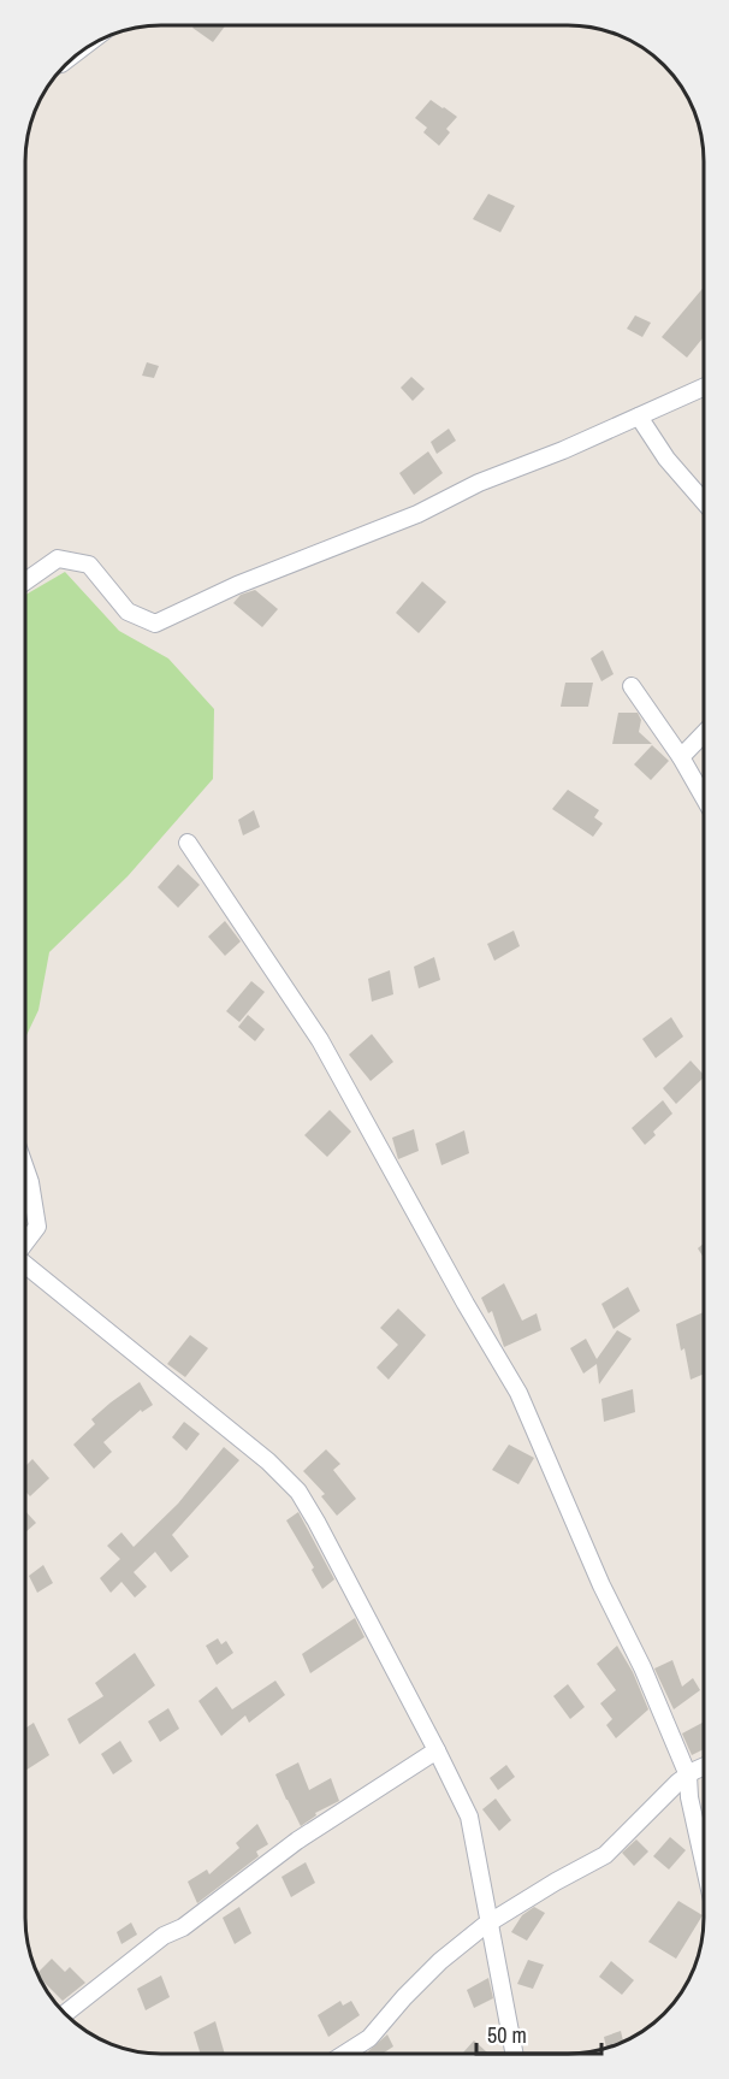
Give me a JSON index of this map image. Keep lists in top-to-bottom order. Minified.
{"scale_bar":"50 m"}
